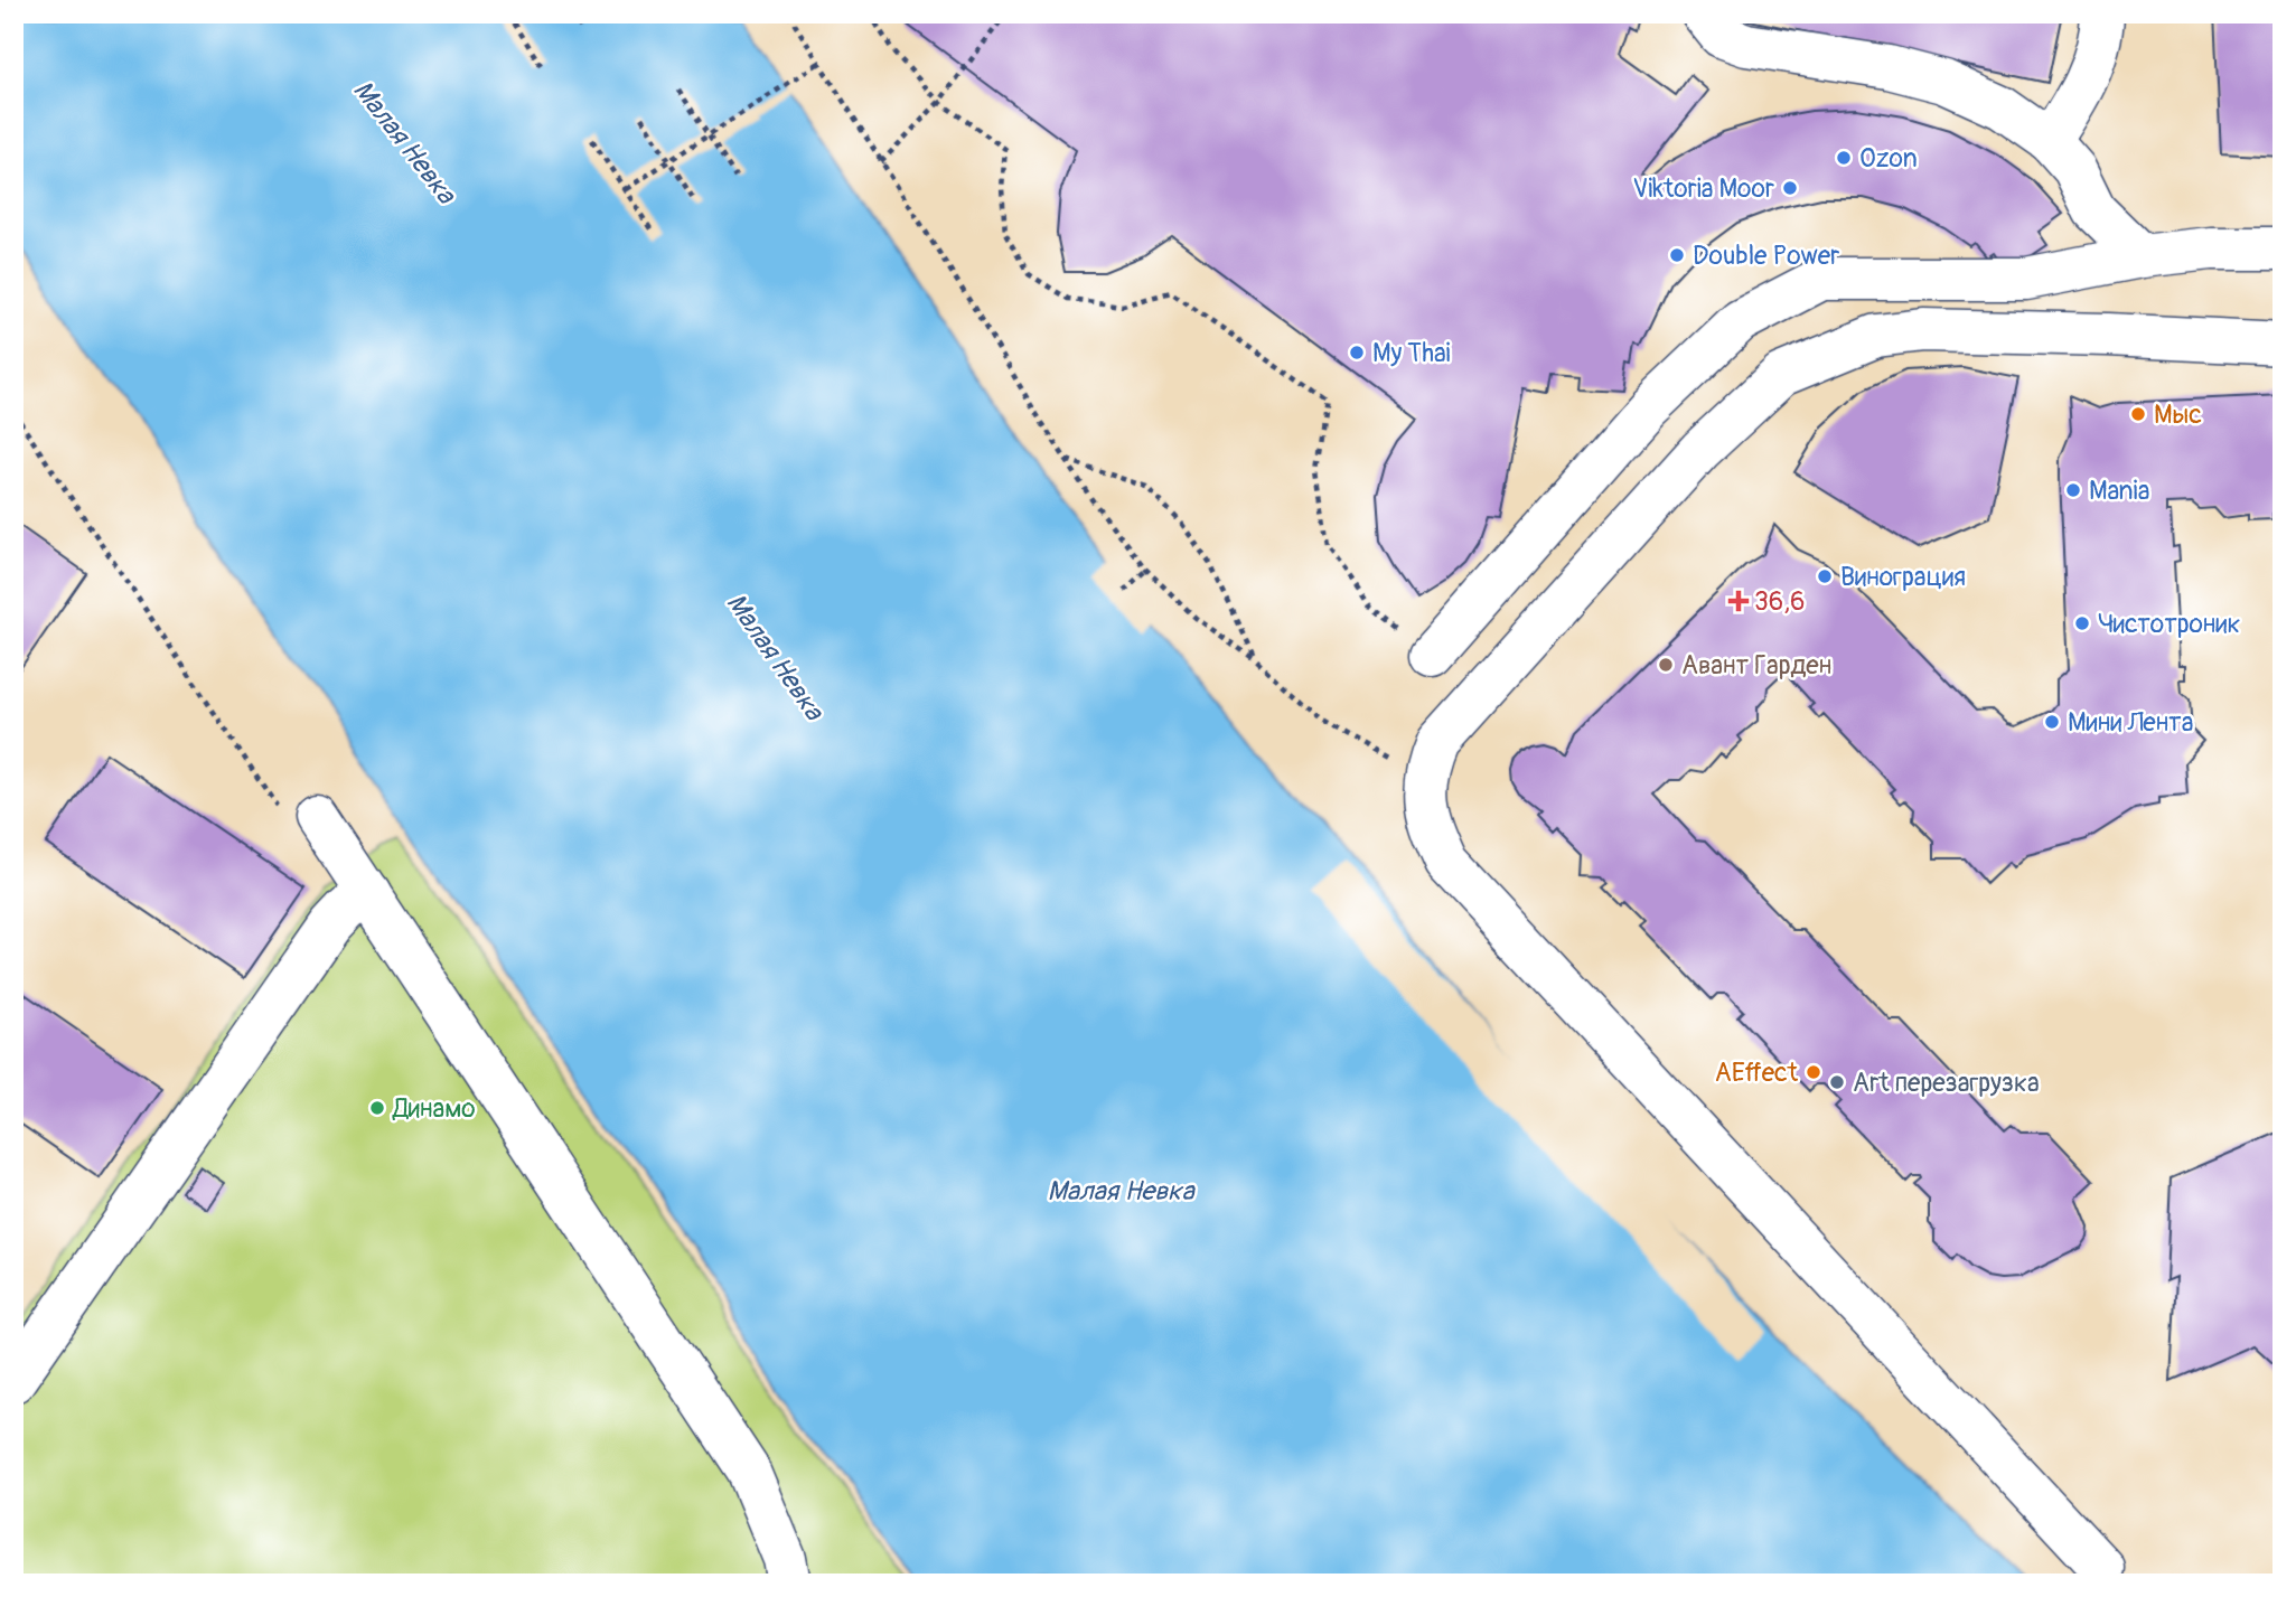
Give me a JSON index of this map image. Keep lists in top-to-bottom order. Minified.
{"water":["Малая Невка"],"places":{"other":["Ozon","Viktoria Moor","Double Power","My Thai","Мыс","Mania","Винограция","Чистотроник","Авант Гарден","Мини Лента","AEffect","Art перезагрузка","Динамо"],"health":["36,6"]}}
